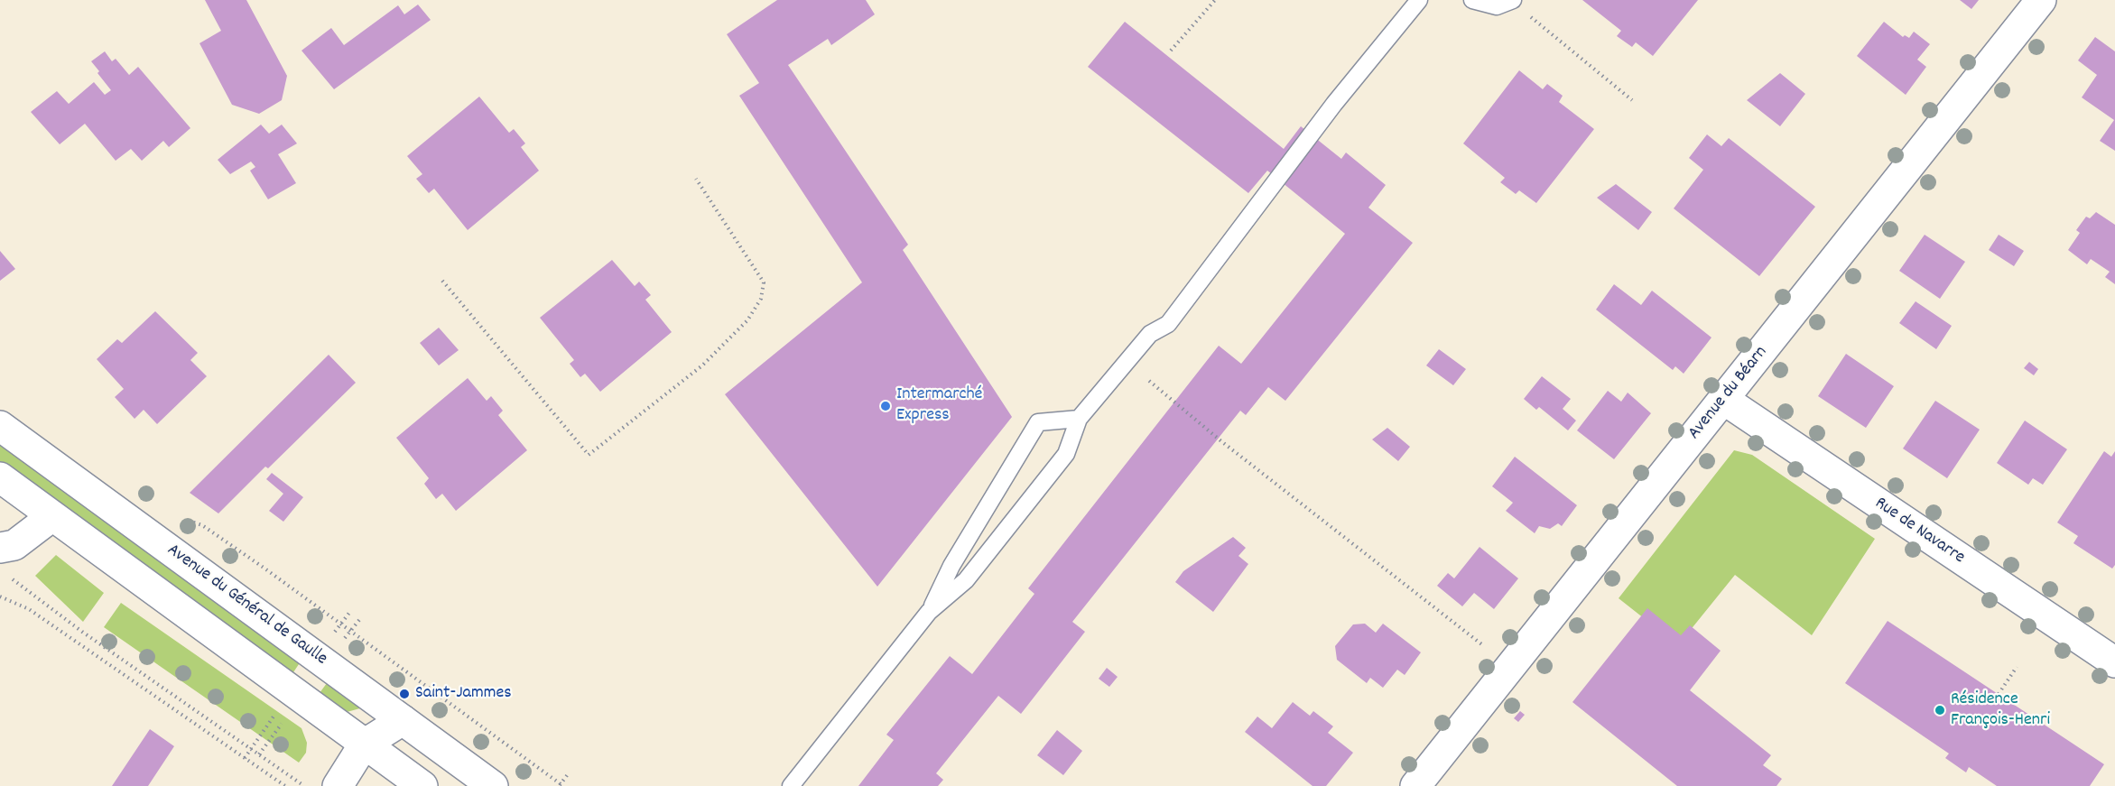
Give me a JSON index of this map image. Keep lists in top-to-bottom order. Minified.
{"streets":{"street":["Avenue du Béarn","Rue de Navarre","Avenue du Général de Gaulle"]},"crossings":[["Avenue du Béarn","Rue de Navarre"]],"places":["Intermarché Express","Saint-Jammes","Résidence François-Henri"]}
